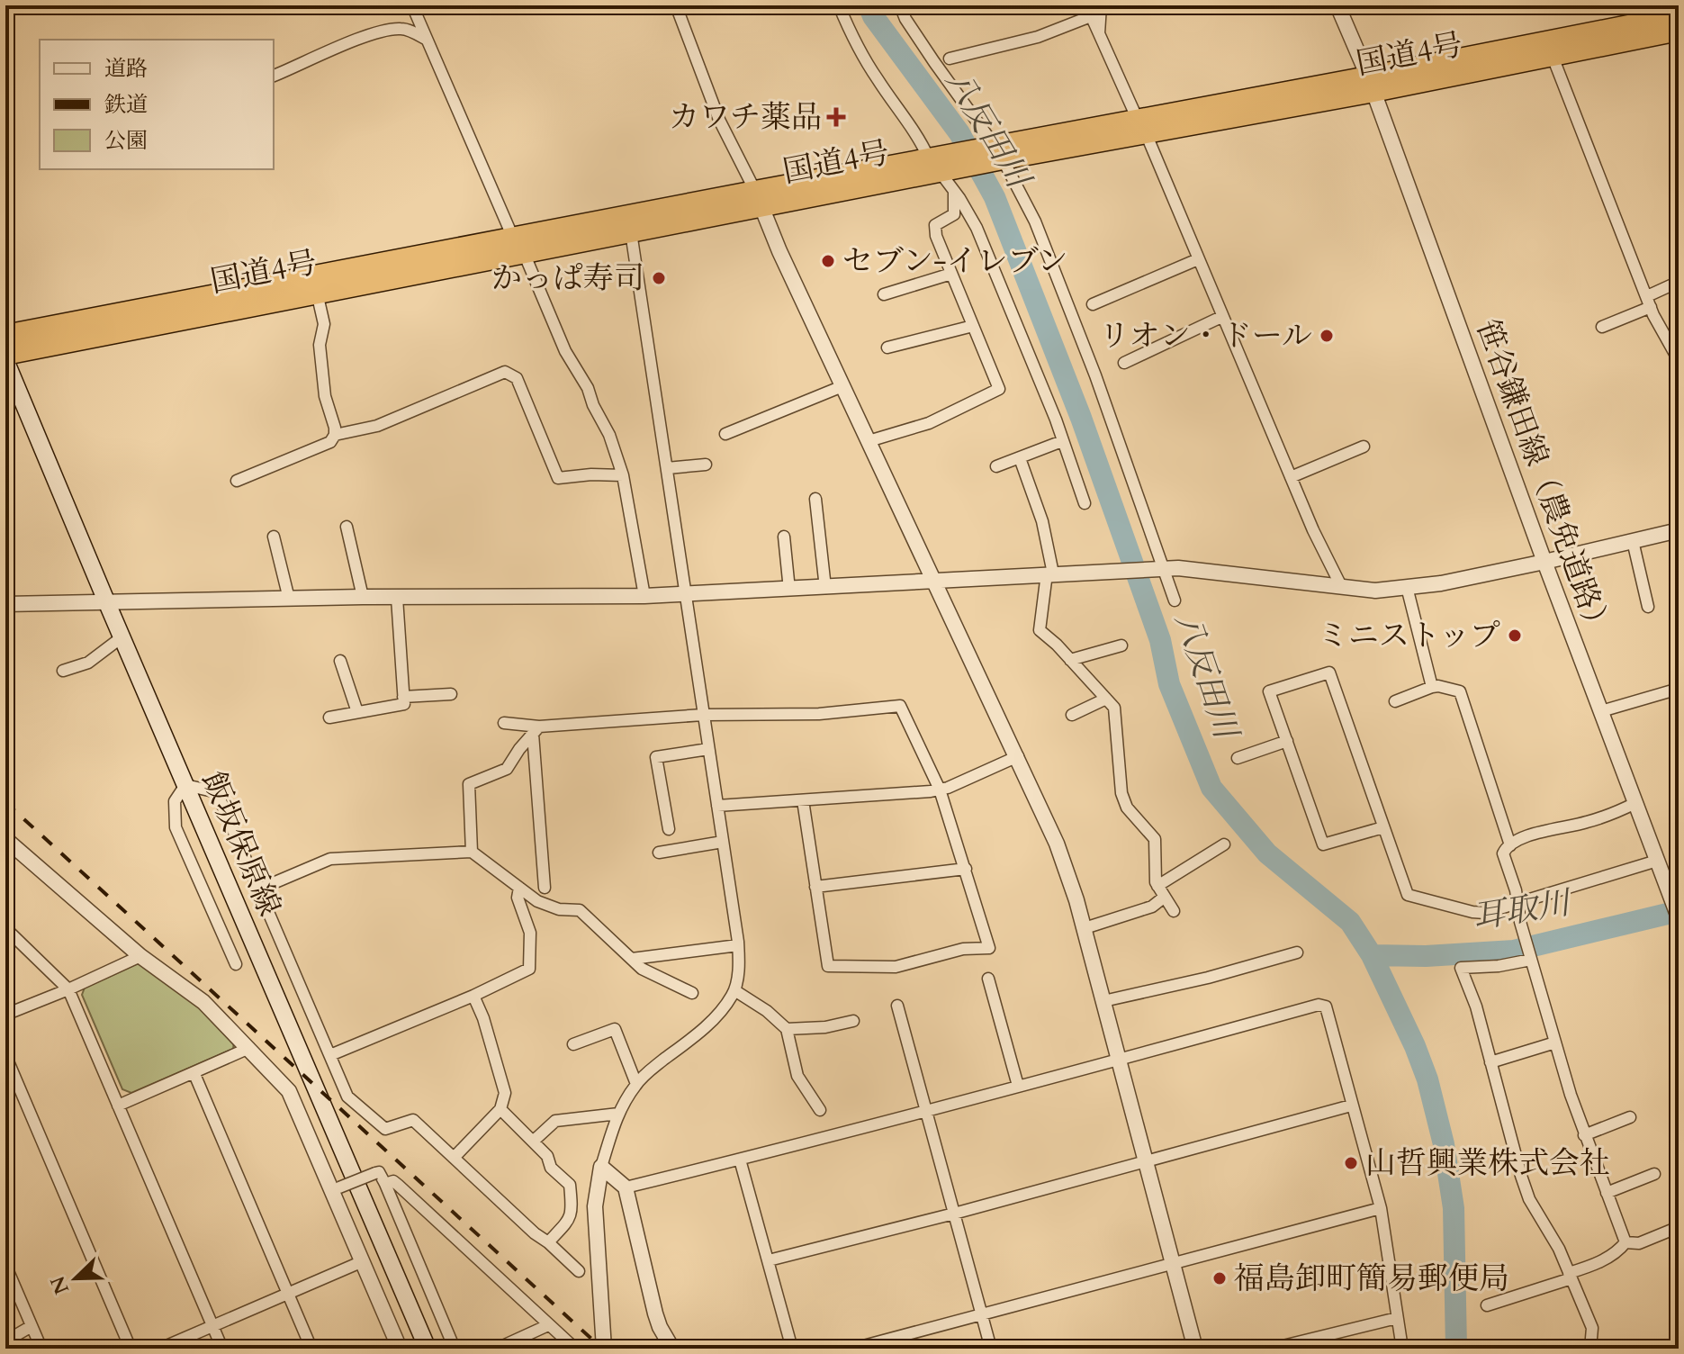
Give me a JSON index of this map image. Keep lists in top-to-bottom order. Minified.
{"streets":{"highway":["国道4号"],"main road":["飯坂保原線"],"street":["笹谷鎌田線（農免道路）"]},"crossings":[["国道4号","笹谷鎌田線（農免道路）"],["国道4号","飯坂保原線"]],"water":["八反田川","耳取川"],"places":{"health":["カワチ薬品"],"other":["セブン-イレブン","かっぱ寿司","リオン・ドール","ミニストップ","山哲興業株式会社","福島卸町簡易郵便局"]},"legend":["道路","鉄道","公園"],"north":"bottom left"}
